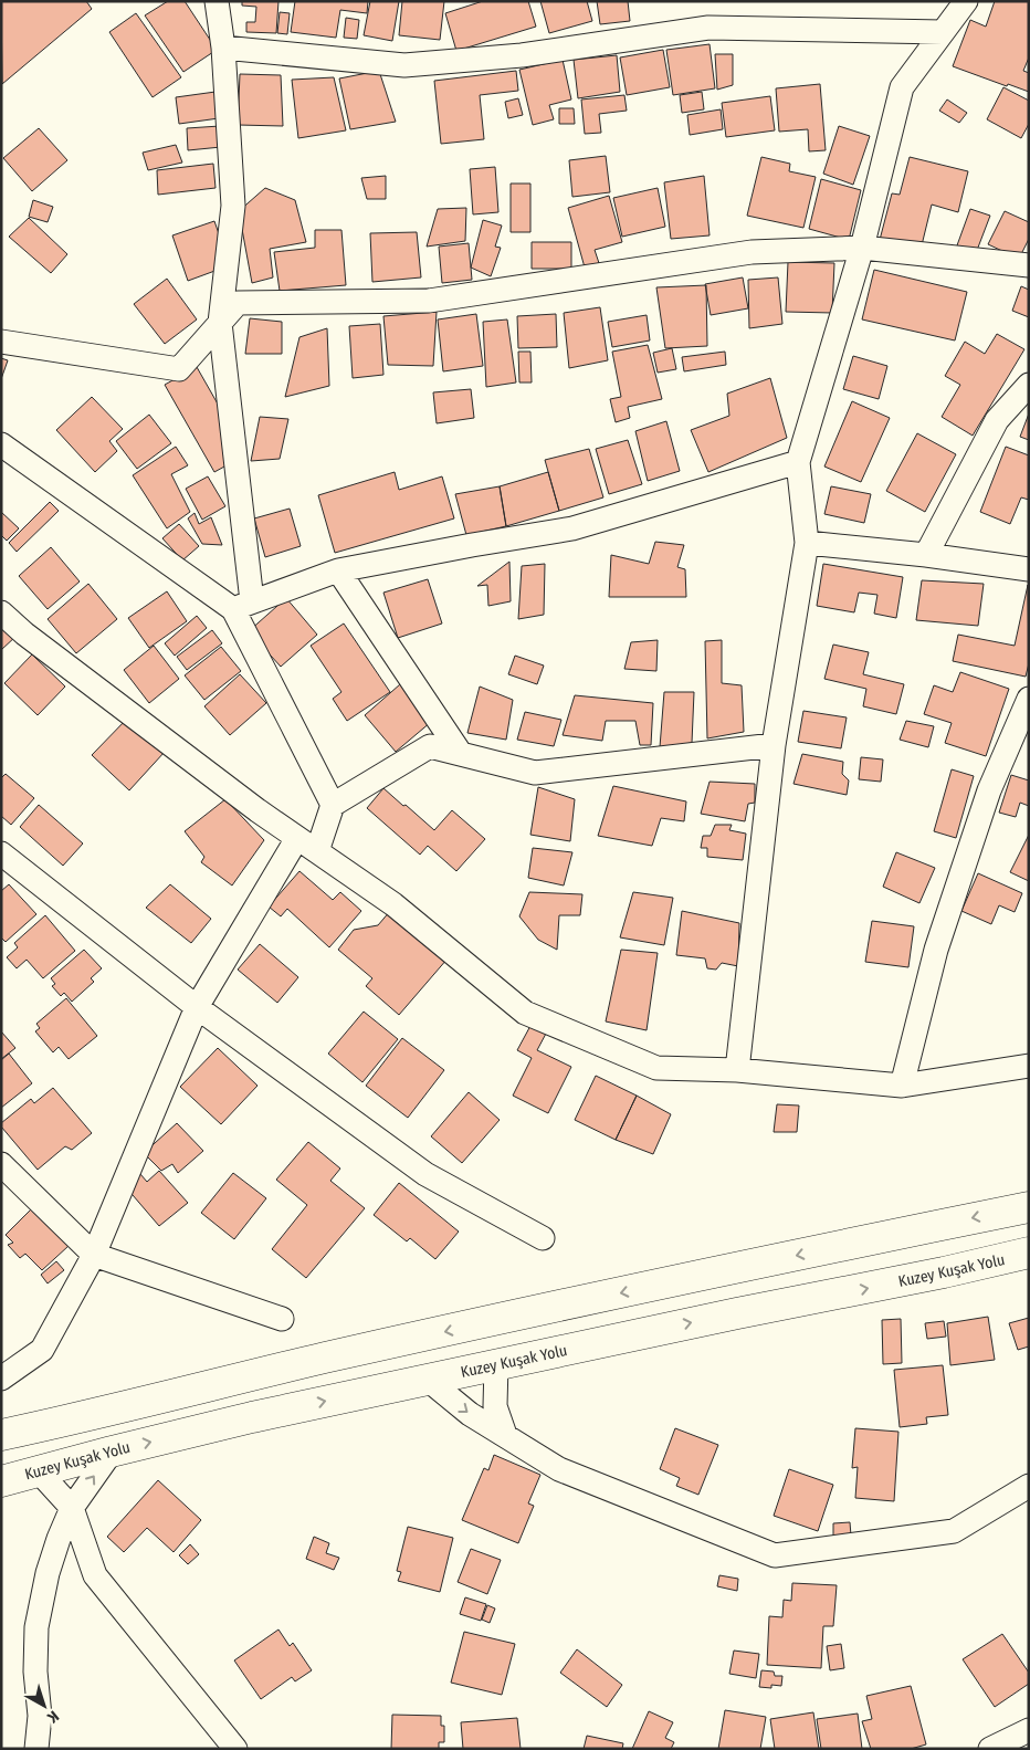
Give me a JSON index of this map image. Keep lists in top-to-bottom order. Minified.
{"streets":{"main road":["Kuzey Kuşak Yolu"]},"north":"bottom right"}
